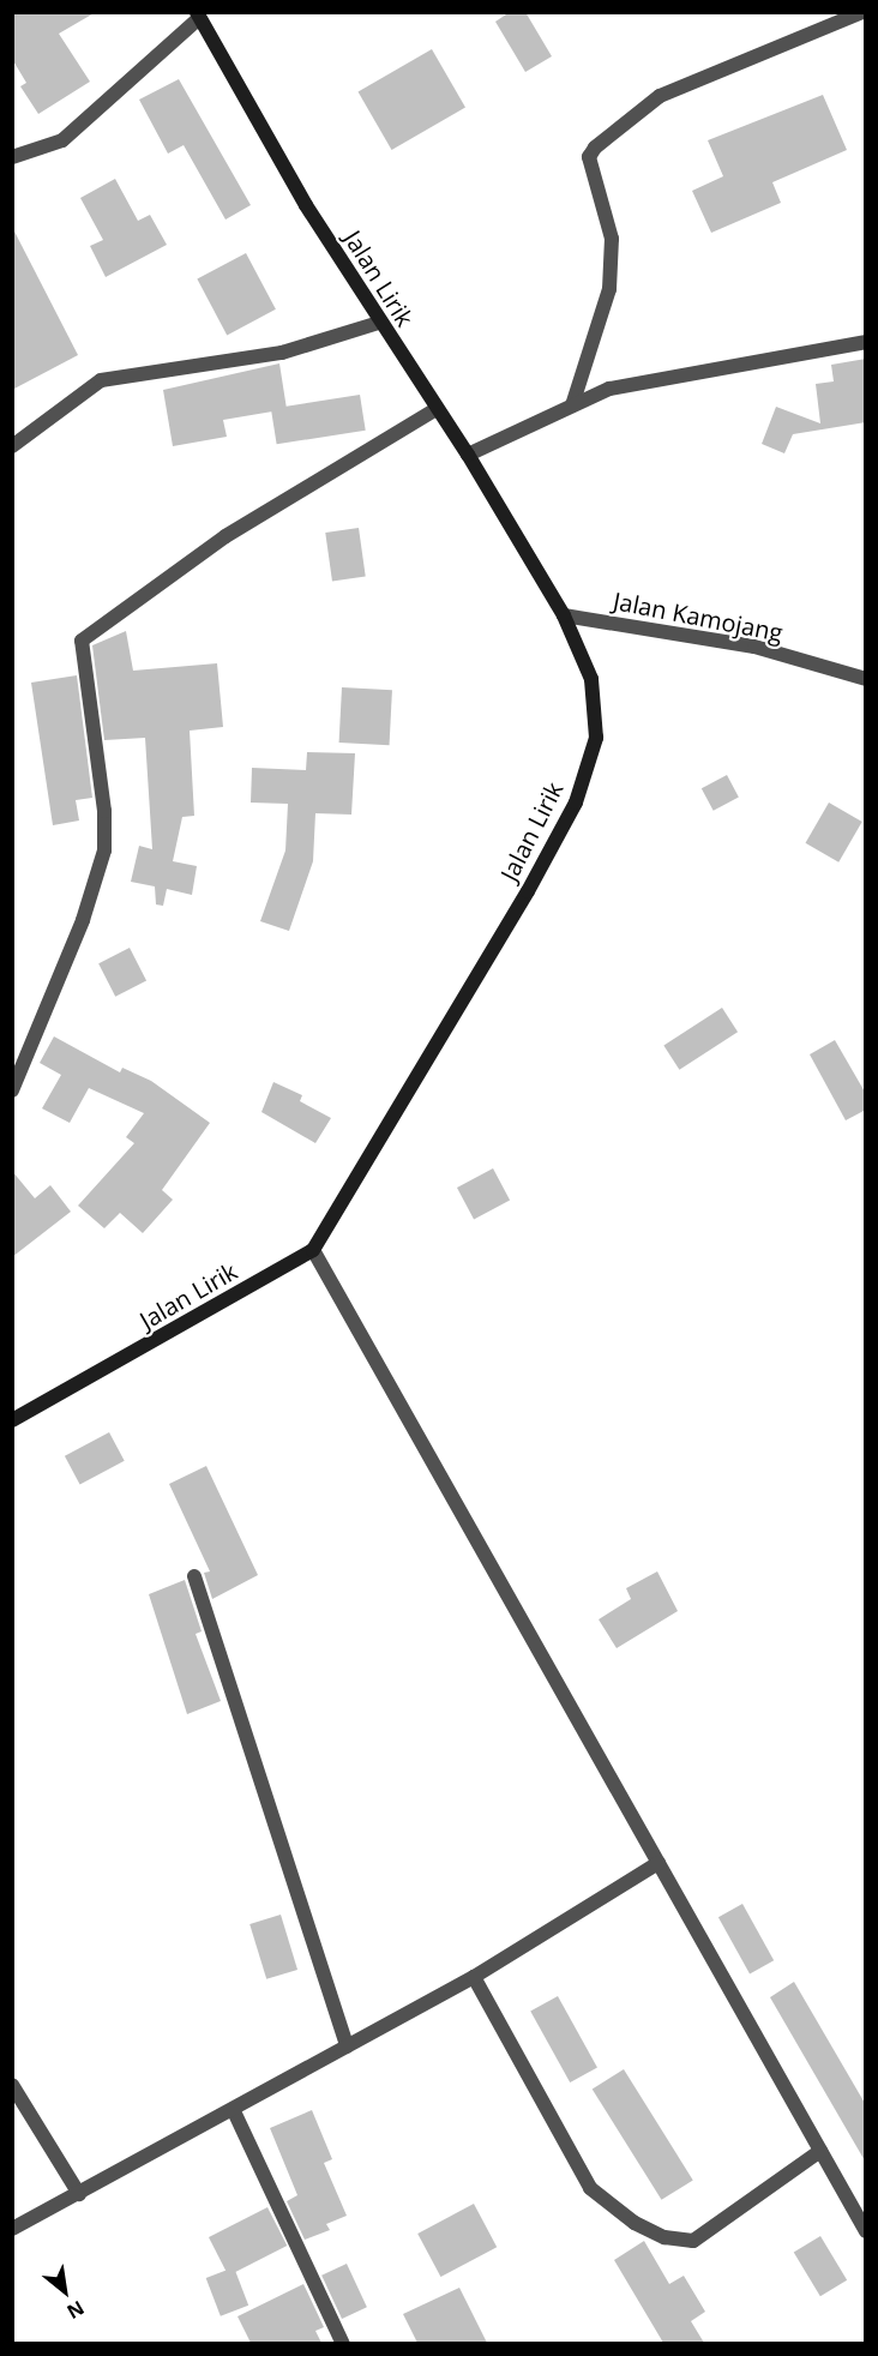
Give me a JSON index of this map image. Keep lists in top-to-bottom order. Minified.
{"streets":{"main road":["Jalan Lirik"],"street":["Jalan Kamojang"]},"crossings":[["Jalan Lirik","Jalan Kamojang"]],"north":"bottom right"}
